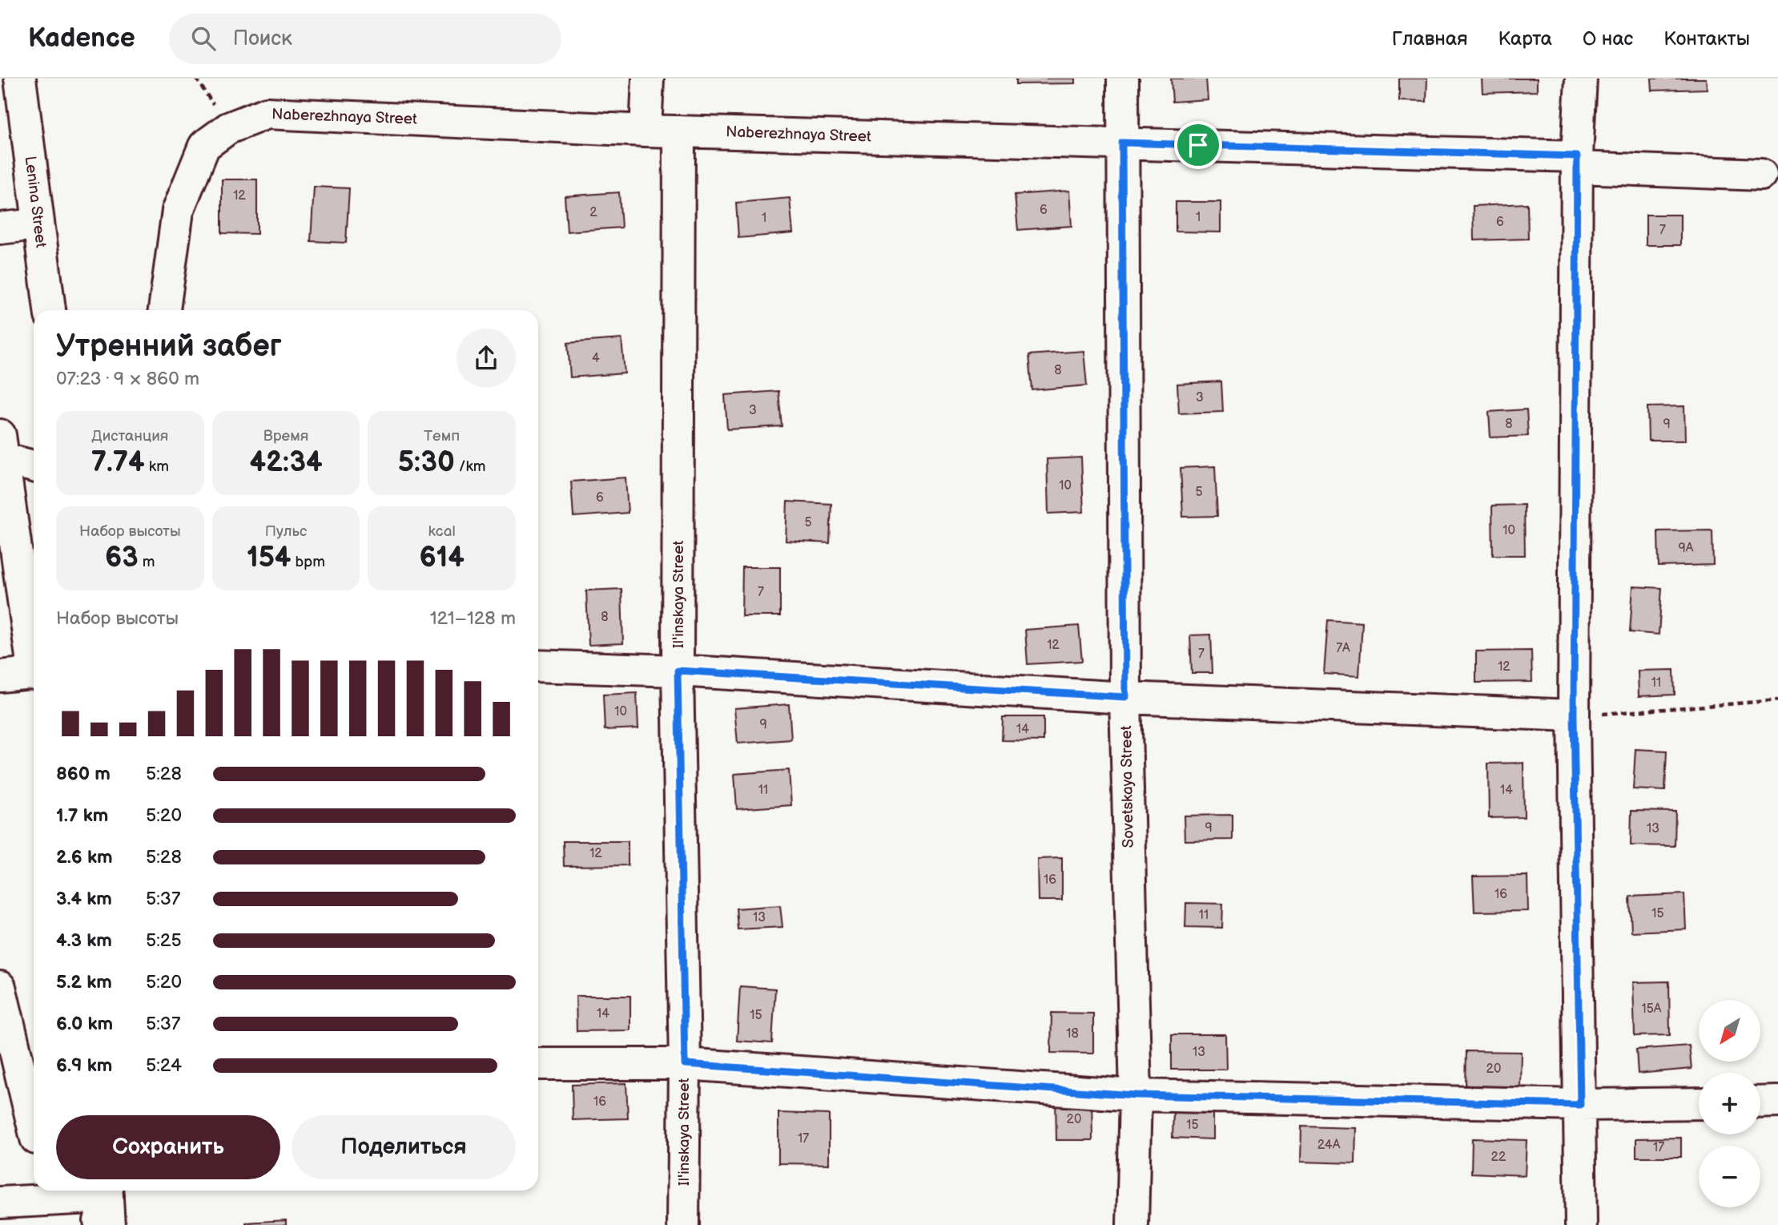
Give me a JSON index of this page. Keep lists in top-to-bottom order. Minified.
{"streets":{"street":["Naberezhnaya Street","Lenina Street","Il'inskaya Street","Sovetskaya Street"]},"crossings":[["Naberezhnaya Street","Il'inskaya Street"],["Naberezhnaya Street","Sovetskaya Street"]],"house_numbers":["12","6","2","1","1","6","7","4","8","3","3","8","9","10","5","6","5","10","9А","7","8","12","7А","7","12","11","10","9","14","11","14","9","13","12","16","16","15","11","13","15А","14","15","18","13","20","16","20","15","17","24А","17","22"],"north":"bottom left","page":{"header":"Kadence","search":"Поиск","nav":["Главная","Карта","О нас","Контакты"],"heading":["Утренний забег","07:23 · 9 × 860 m"],"stats":[["Дистанция","7.74 km"],["Время","42:34"],["Темп","5:30 /km"],["Набор высоты","63 m"],["Пульс","154 bpm"],["kcal","614"]],"chart":["Набор высоты","121–128 m"],"list":[{"name":"860 m","note":"5:28"},{"name":"1.7 km","note":"5:20"},{"name":"2.6 km","note":"5:28"},{"name":"3.4 km","note":"5:37"},{"name":"4.3 km","note":"5:25"},{"name":"5.2 km","note":"5:20"},{"name":"6.0 km","note":"5:37"},{"name":"6.9 km","note":"5:24"}],"map_buttons":["+","−"],"buttons":["Сохранить","Поделиться"]}}
